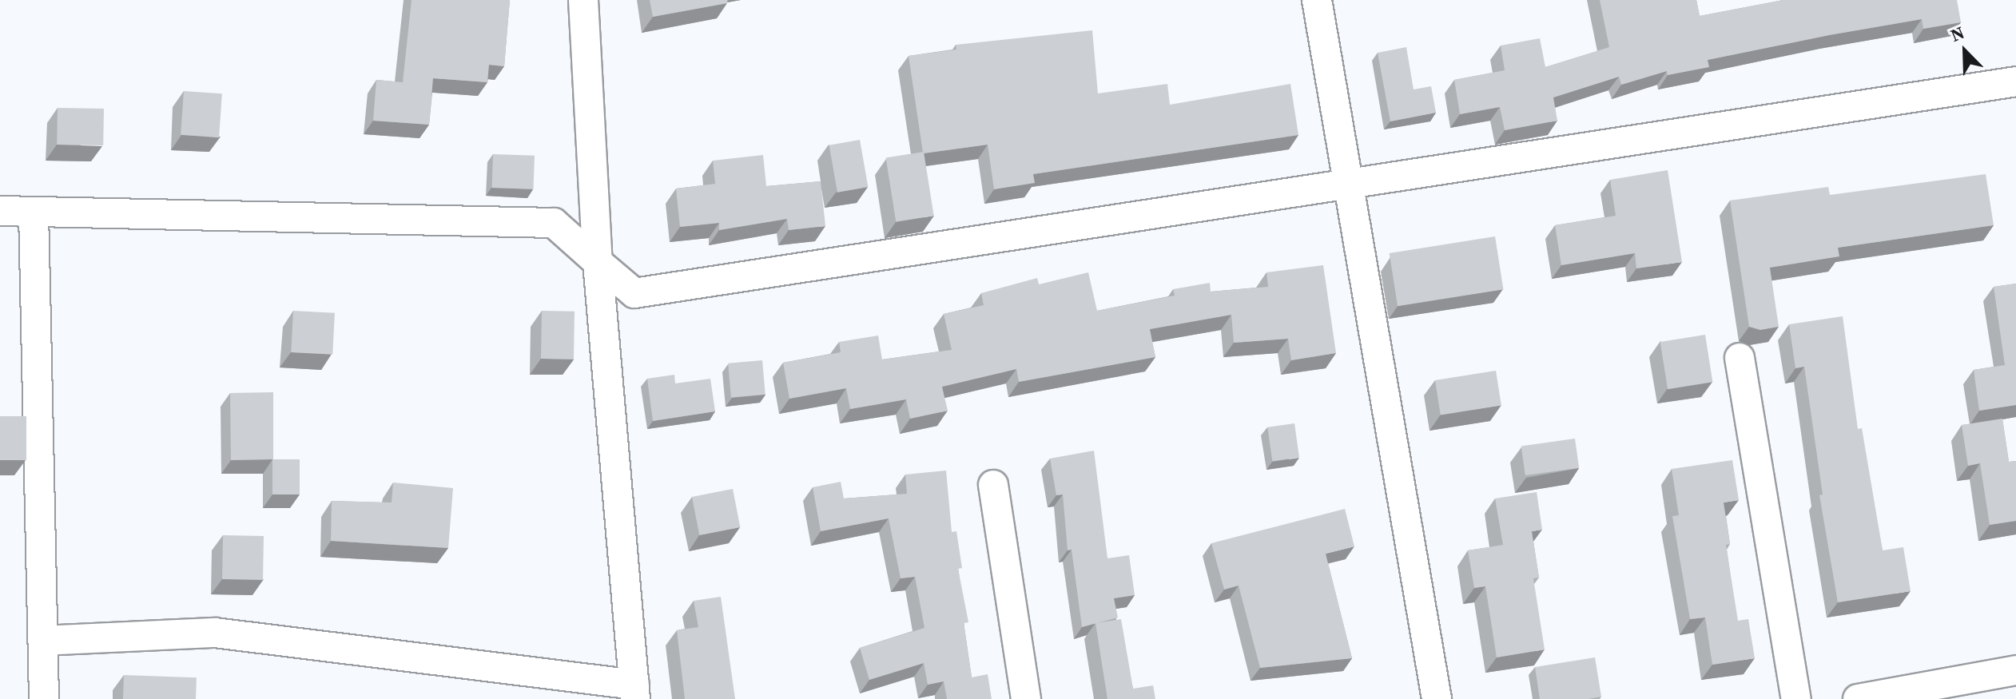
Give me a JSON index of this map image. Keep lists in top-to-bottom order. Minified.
{"north":"top left"}
